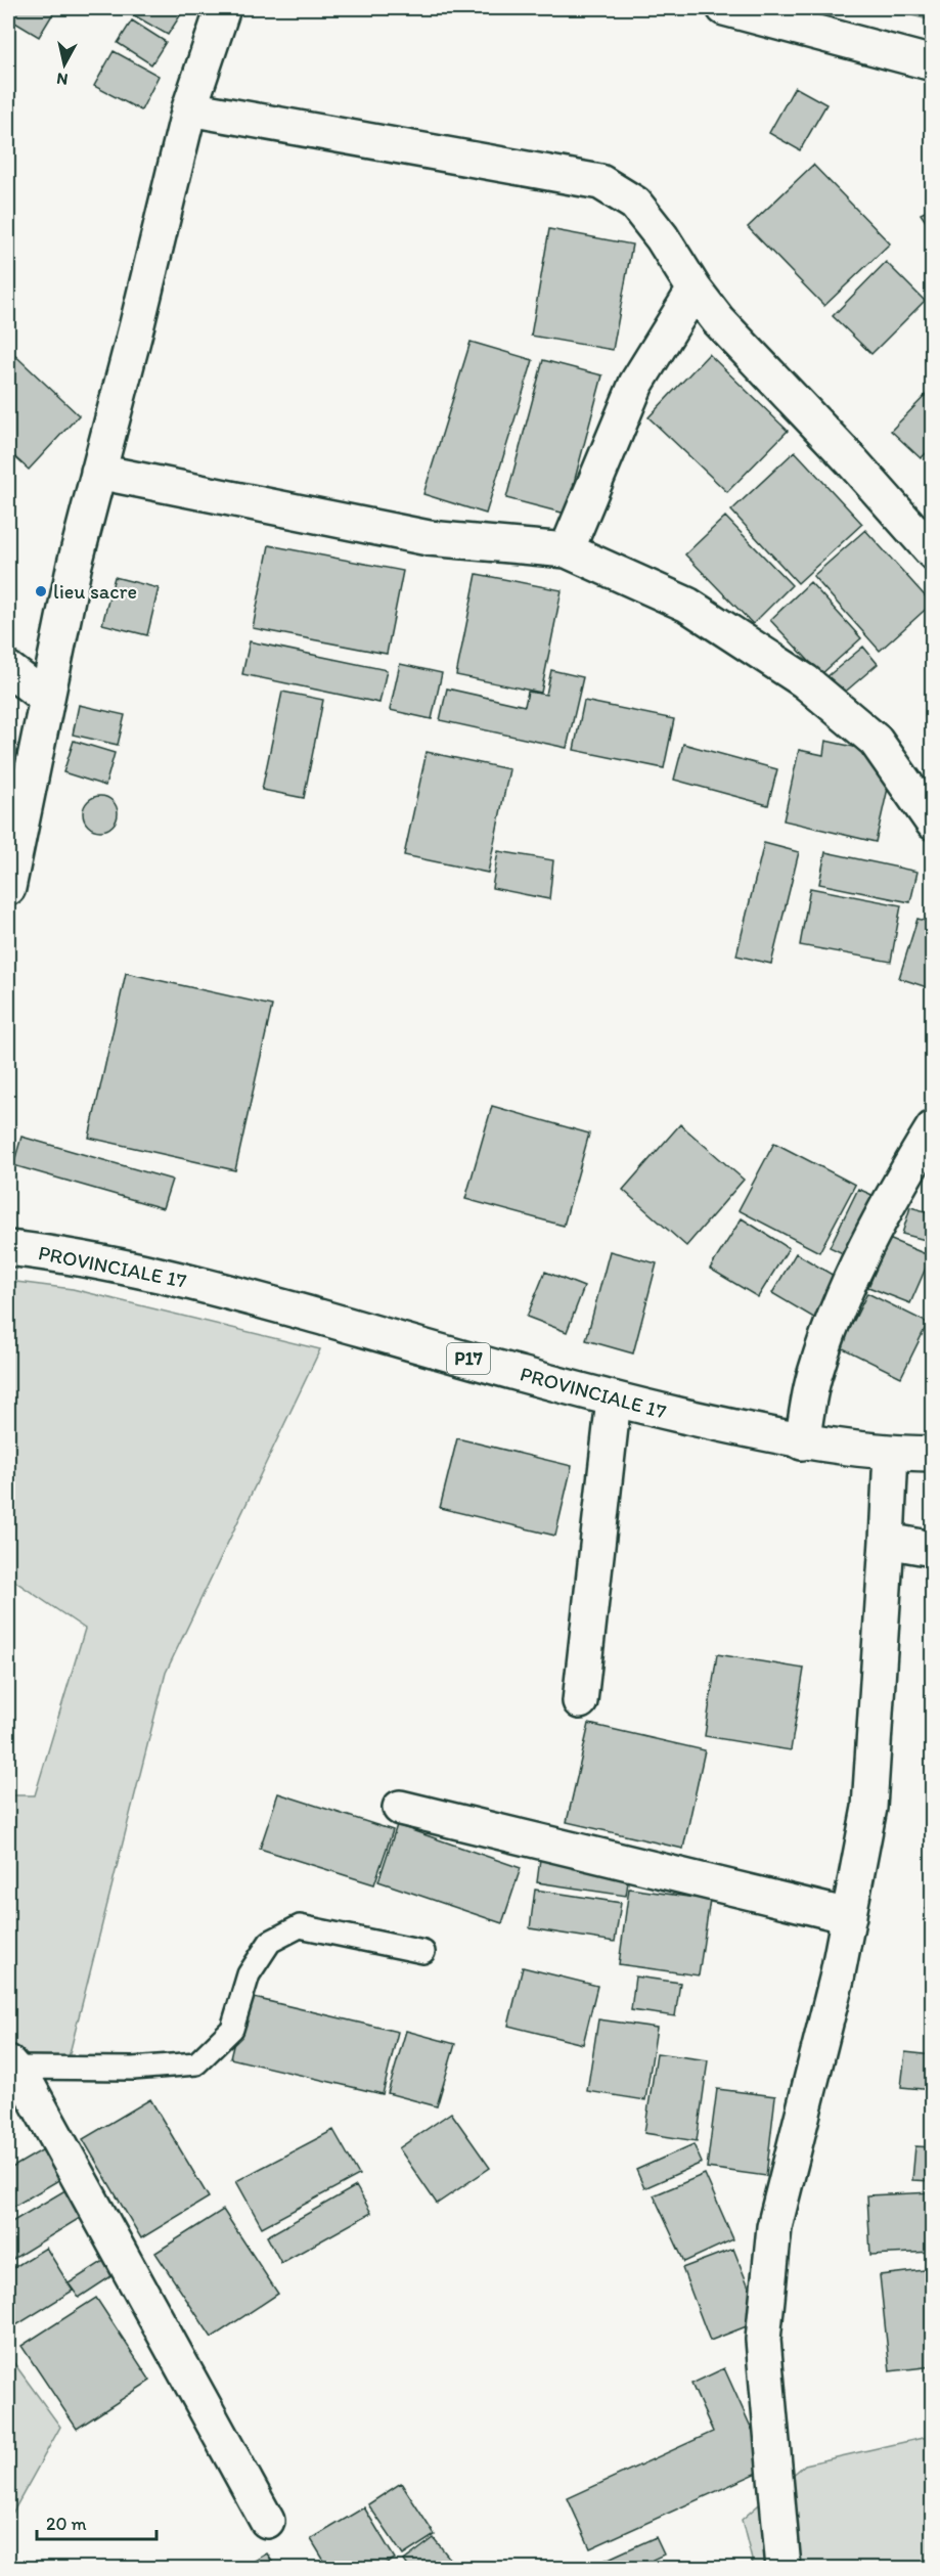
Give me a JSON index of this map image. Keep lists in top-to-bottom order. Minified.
{"streets":{"street":["PROVINCIALE 17","P17"]},"places":["lieu sacre"],"scale_bar":"20 m","north":"bottom"}
